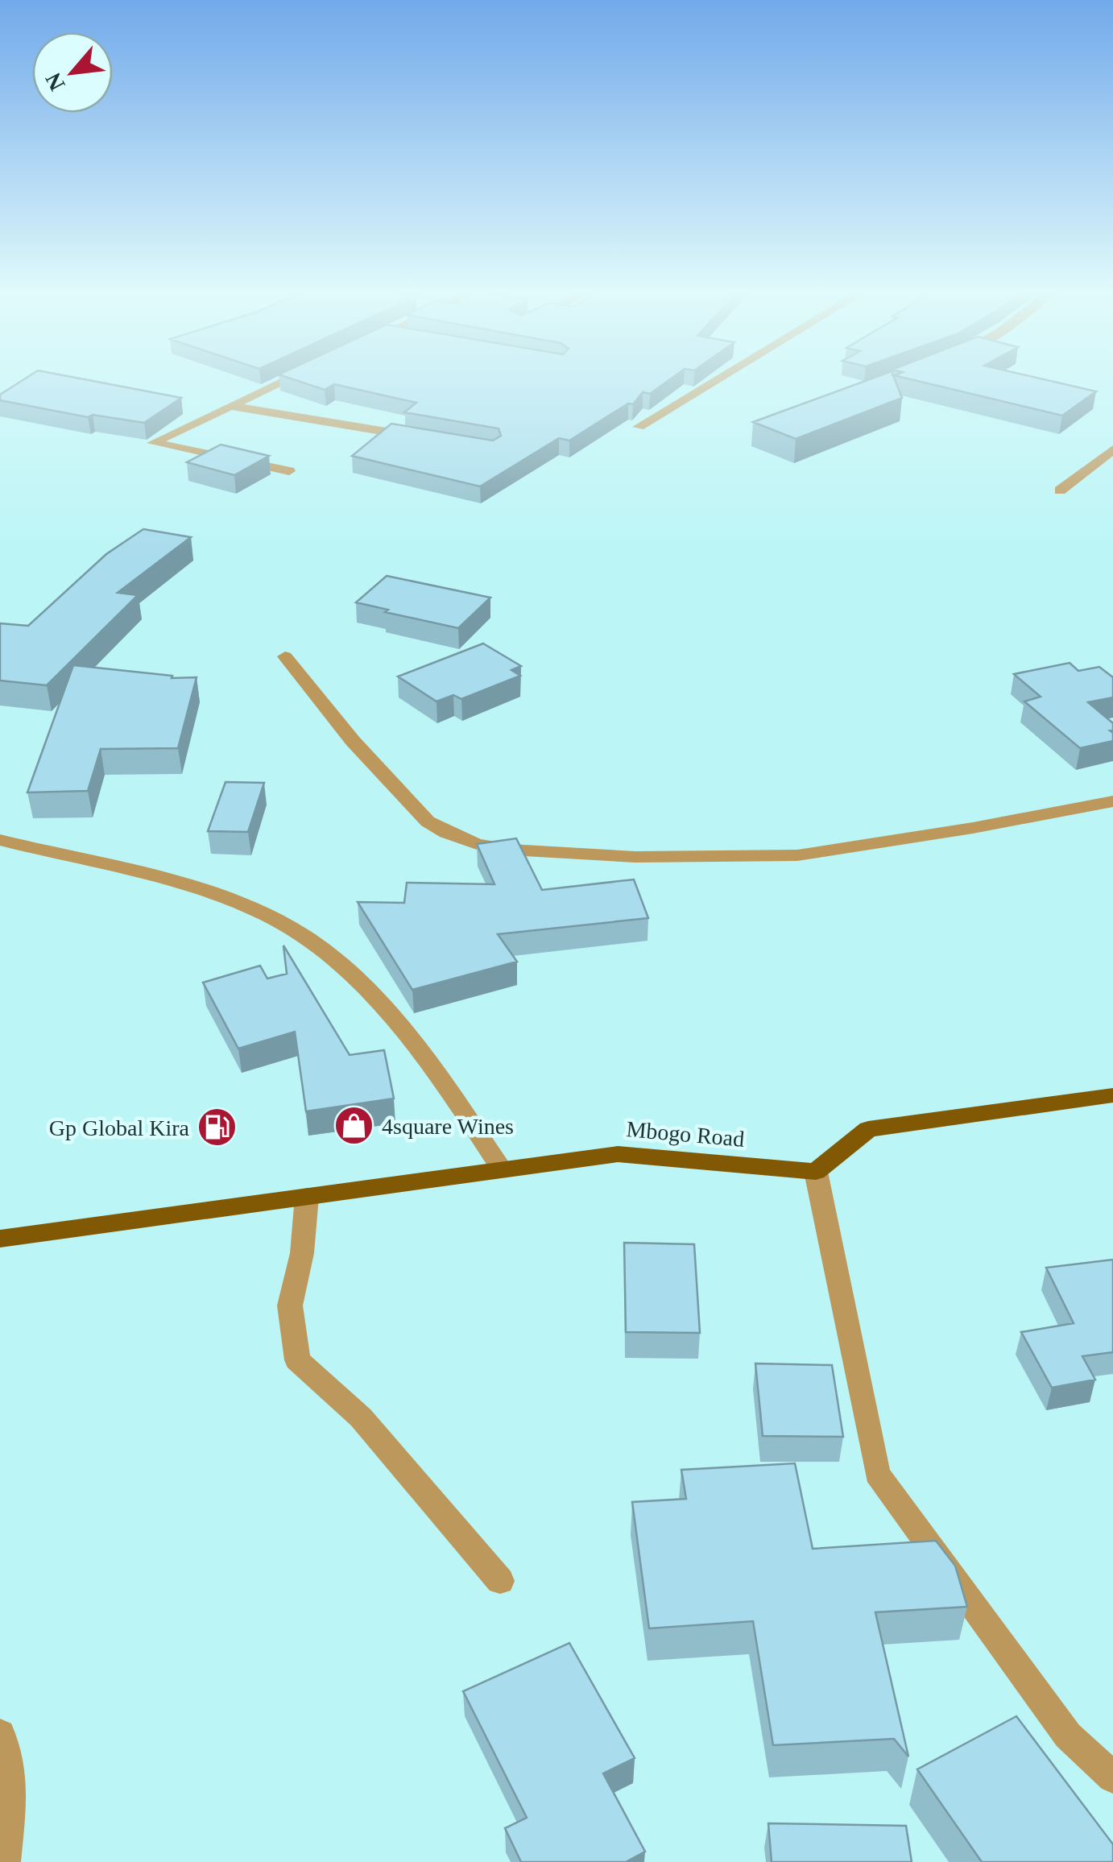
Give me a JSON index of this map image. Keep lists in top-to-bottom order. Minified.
{"streets":{"main road":["Mbogo Road"]},"places":{"shop":["4square Wines"],"fuel station":["Gp Global Kira"]},"north":"bottom left"}
